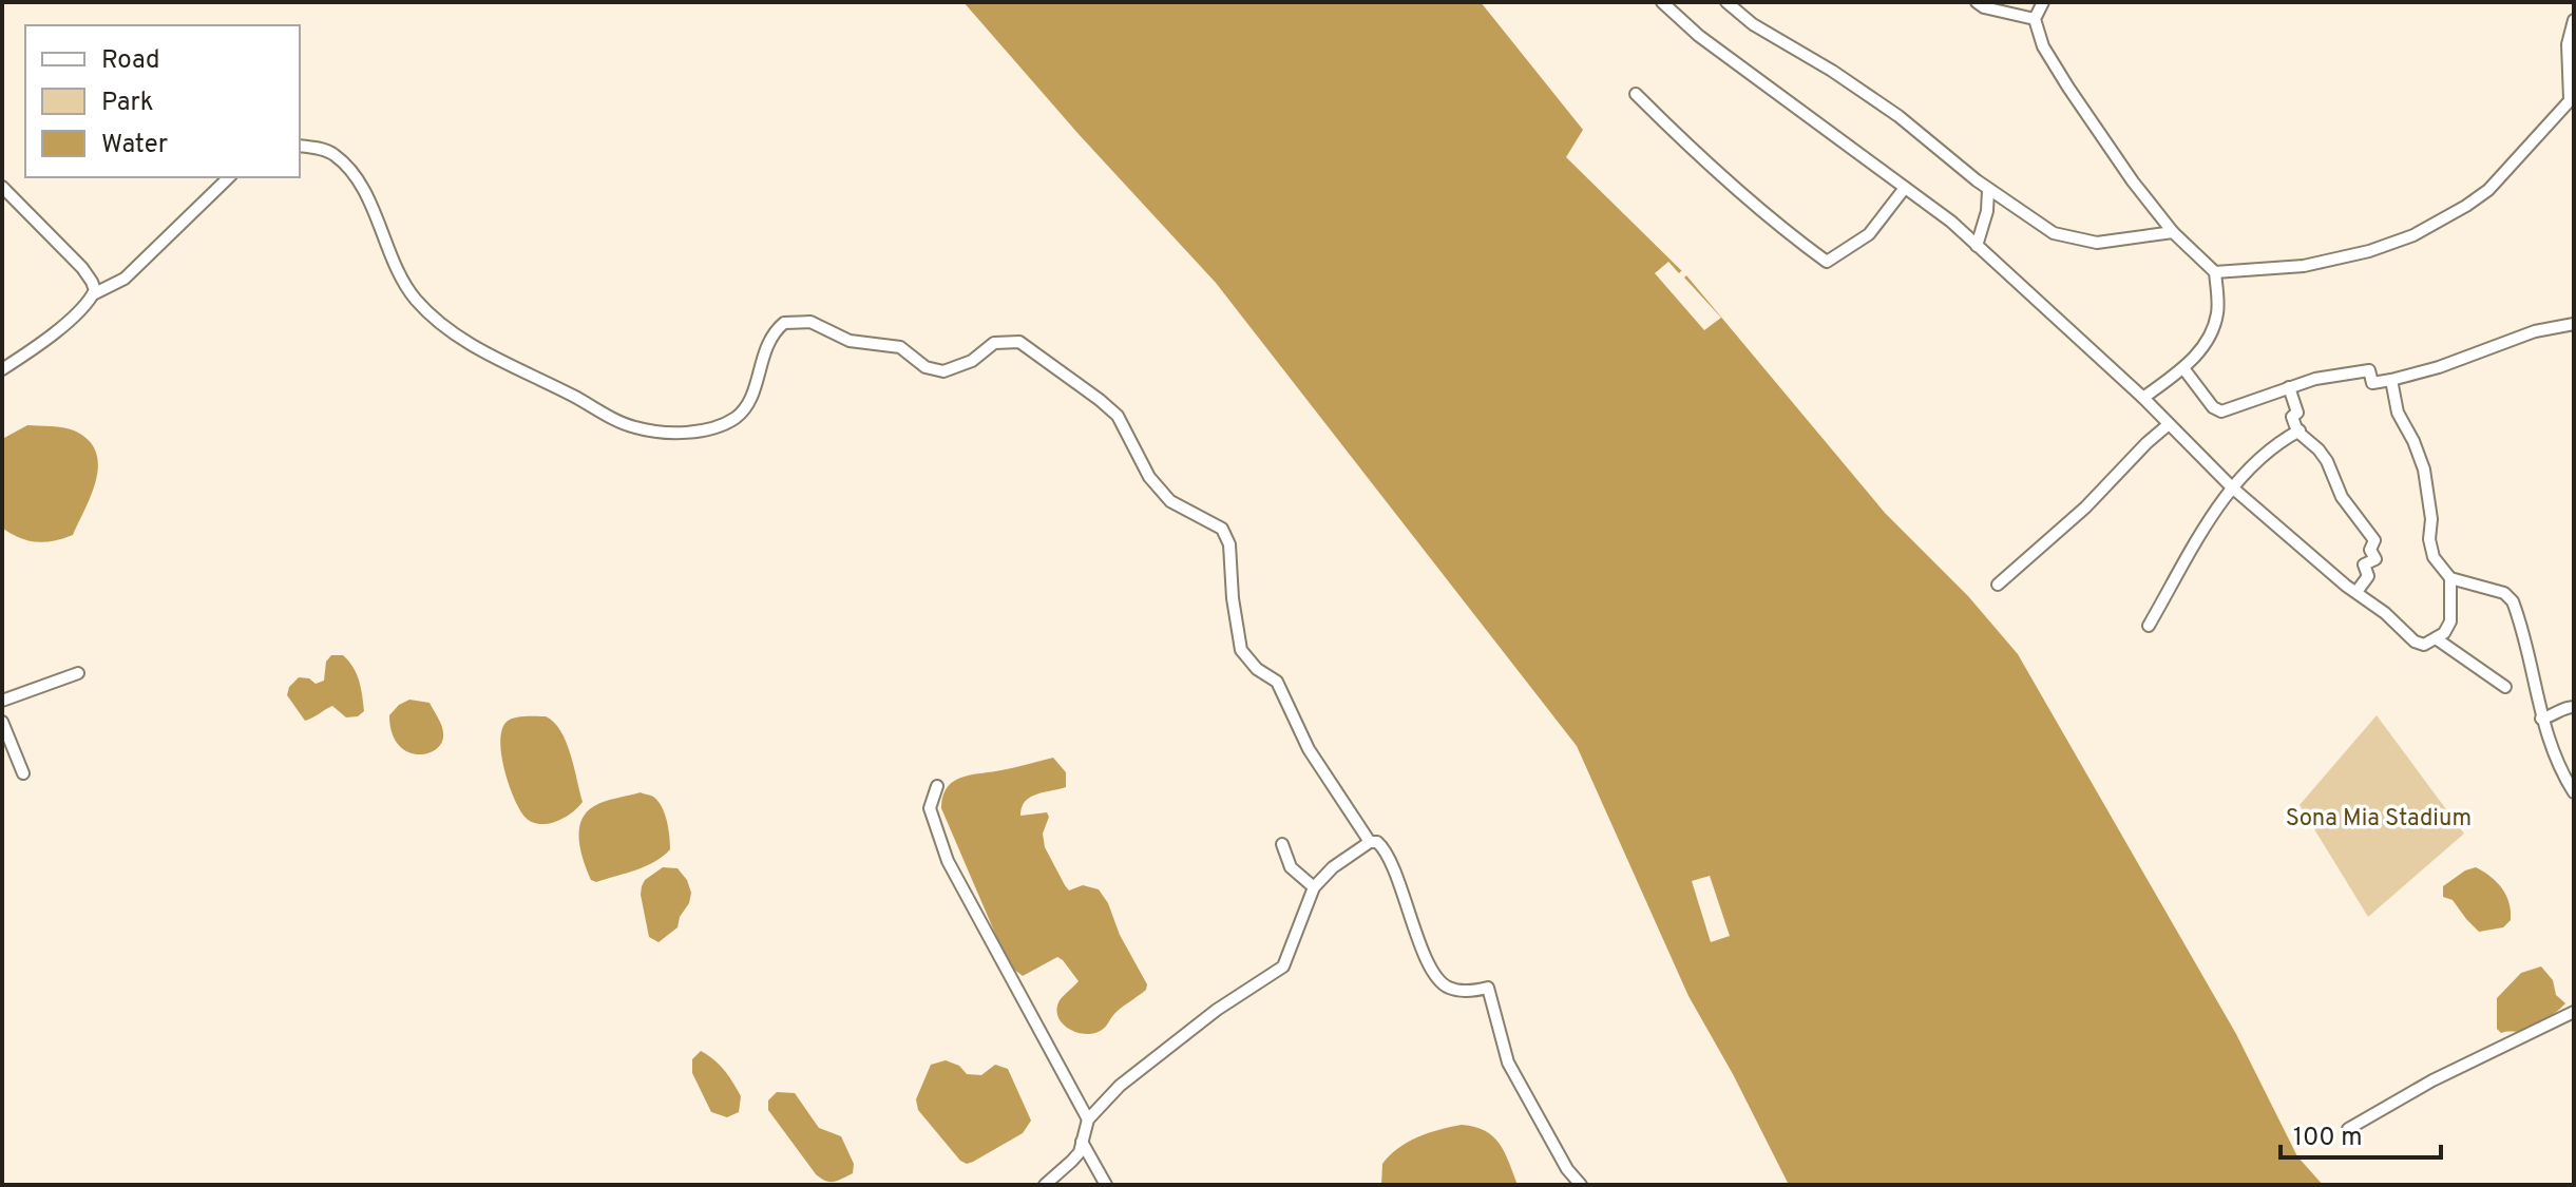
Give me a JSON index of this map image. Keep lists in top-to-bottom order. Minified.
{"parks":["Sona Mia Stadium"],"legend":["Road","Park","Water"],"scale_bar":"100 m"}
